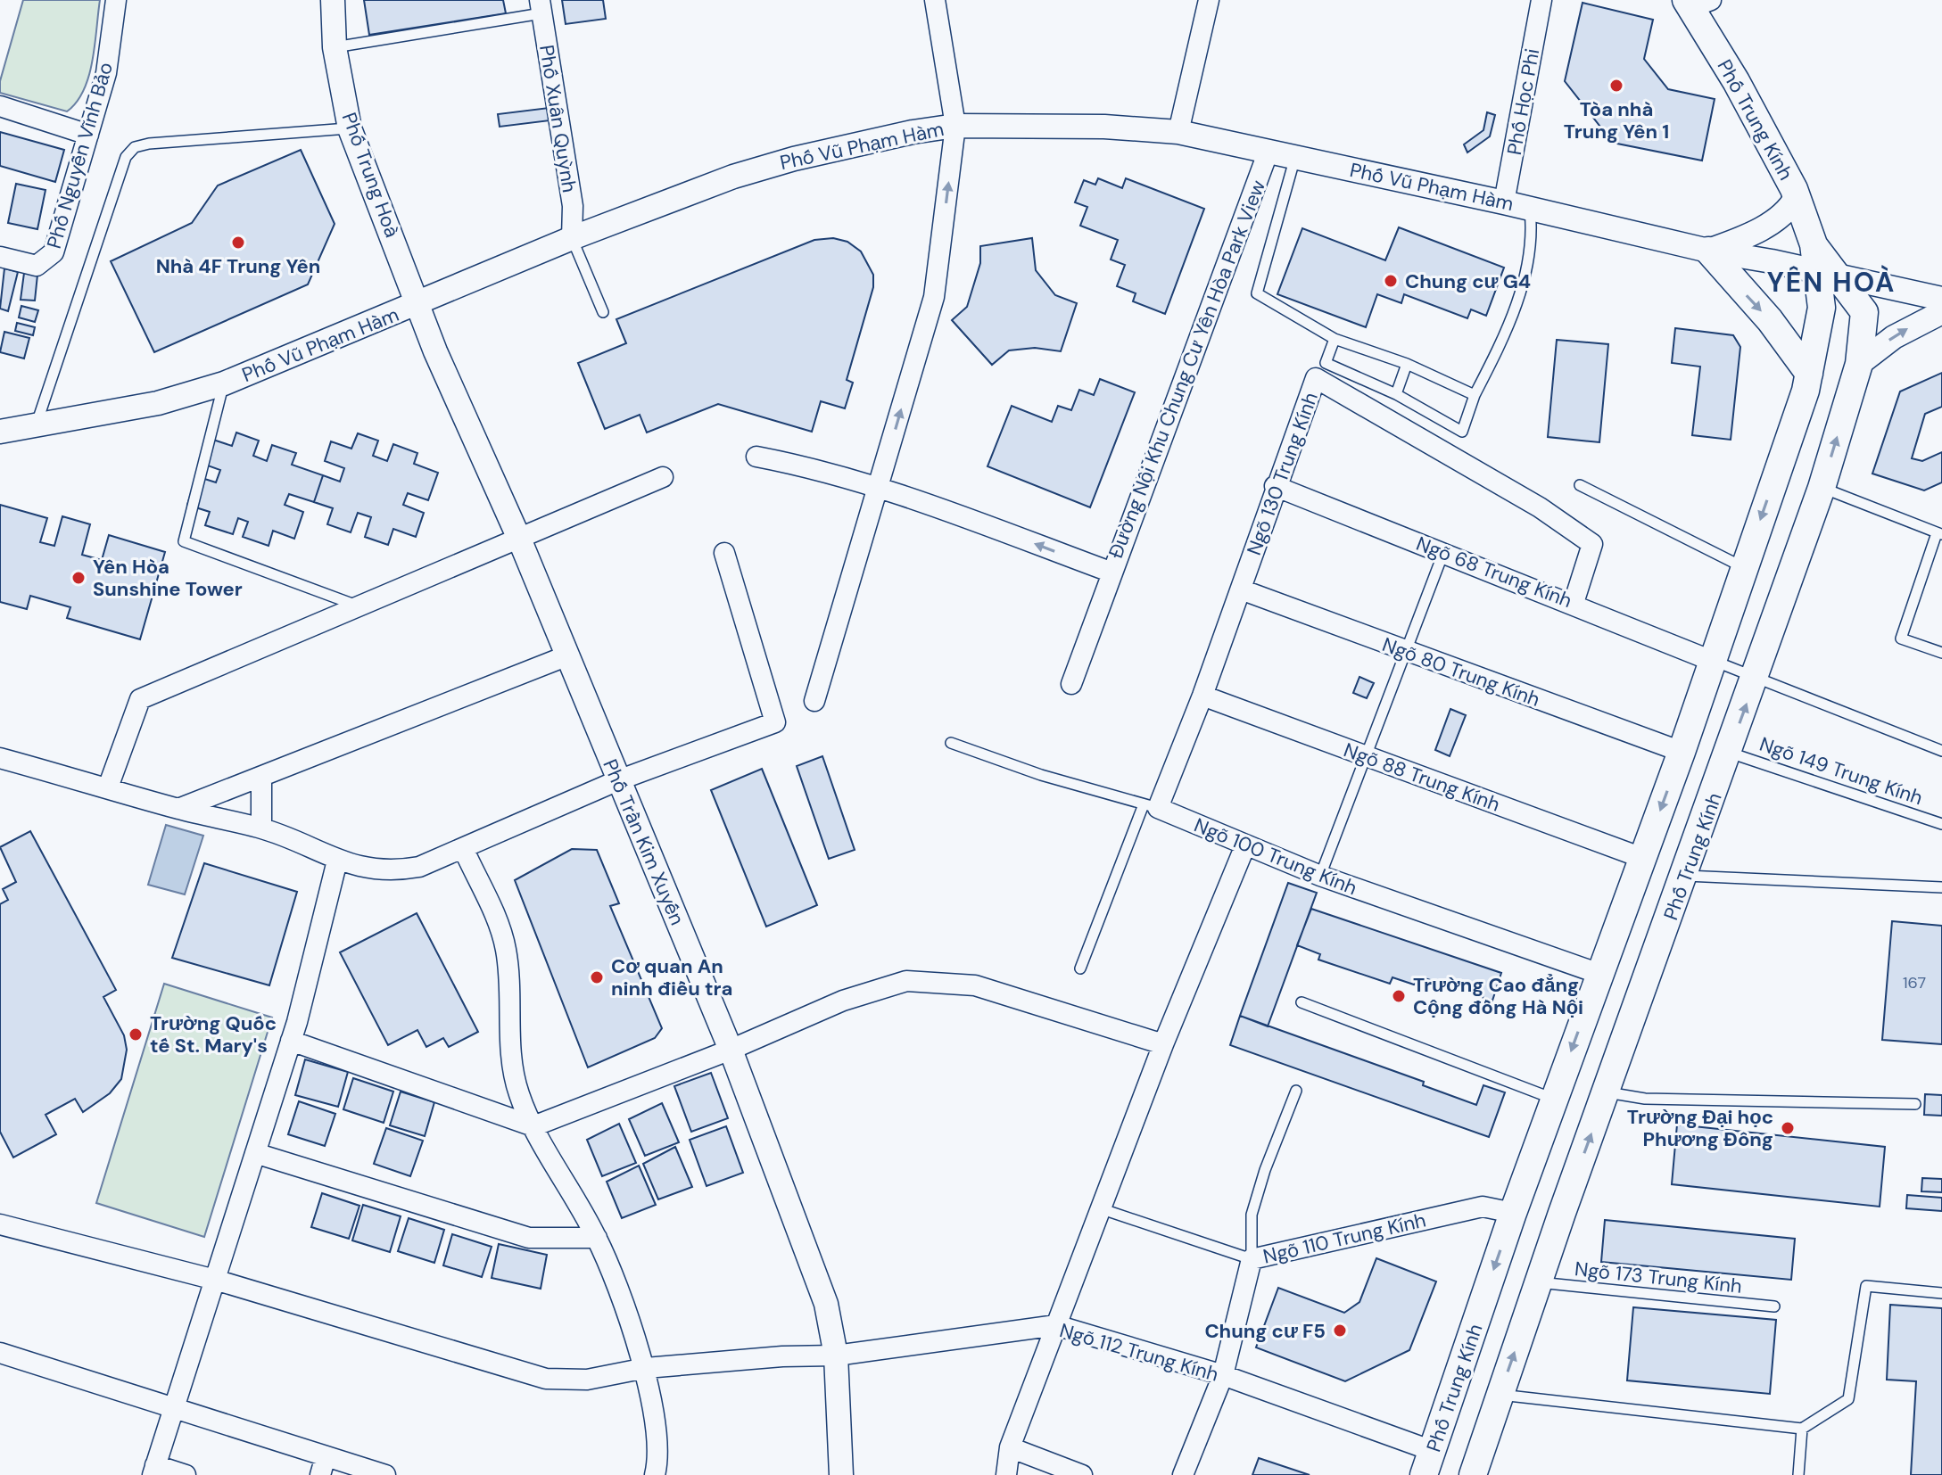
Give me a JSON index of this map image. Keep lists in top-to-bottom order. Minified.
{"streets":{"main road":["Phố Trung Kính"],"street":["Phố Học Phi","Phố Xuân Quỳnh","Phố Vũ Phạm Hàm","Phố Nguyễn Vĩnh Bảo","Phố Trung Hoà","Đường Nội Khu Chung Cư Yên Hòa Park View","Ngõ 130 Trung Kính","Ngõ 68 Trung Kính","Ngõ 80 Trung Kính","Ngõ 88 Trung Kính","Phố Trần Kim Xuyến","Ngõ 100 Trung Kính","Ngõ 110 Trung Kính","Ngõ 112 Trung Kính"],"lane":["Ngõ 149 Trung Kính","Ngõ 173 Trung Kính"]},"crossings":[["Phố Học Phi","Phố Vũ Phạm Hàm"],["Phố Xuân Quỳnh","Phố Vũ Phạm Hàm"],["Phố Trung Kính","Phố Vũ Phạm Hàm"],["Phố Trung Kính","Ngõ 68 Trung Kính"],["Phố Trung Kính","Ngõ 80 Trung Kính"],["Phố Trung Kính","Ngõ 149 Trung Kính"],["Phố Trung Kính","Ngõ 88 Trung Kính"],["Phố Trung Kính","Ngõ 100 Trung Kính"],["Phố Trung Kính","Ngõ 110 Trung Kính"],["Phố Trung Kính","Ngõ 173 Trung Kính"],["Phố Trung Kính","Ngõ 112 Trung Kính"],["Phố Vũ Phạm Hàm","Phố Trung Hoà"],["Phố Vũ Phạm Hàm","Đường Nội Khu Chung Cư Yên Hòa Park View"],["Phố Vũ Phạm Hàm","Phố Trần Kim Xuyến"],["Phố Trung Hoà","Phố Trần Kim Xuyến"],["Ngõ 130 Trung Kính","Ngõ 68 Trung Kính"],["Ngõ 130 Trung Kính","Ngõ 80 Trung Kính"],["Ngõ 130 Trung Kính","Ngõ 88 Trung Kính"],["Ngõ 130 Trung Kính","Ngõ 100 Trung Kính"],["Phố Trần Kim Xuyến","Ngõ 112 Trung Kính"],["Ngõ 110 Trung Kính","Ngõ 112 Trung Kính"]],"districts":["YÊN HOÀ"],"places":["Tòa nhà Trung Yên 1","Nhà 4F Trung Yên","Chung cư G4","Yên Hòa Sunshine Tower","Cơ quan An ninh điều tra","Trường Cao đẳng Cộng đồng Hà Nội","Trường Quốc tế St. Mary's","Trường Đại học Phương Đông","Chung cư F5"],"house_numbers":["167"]}
